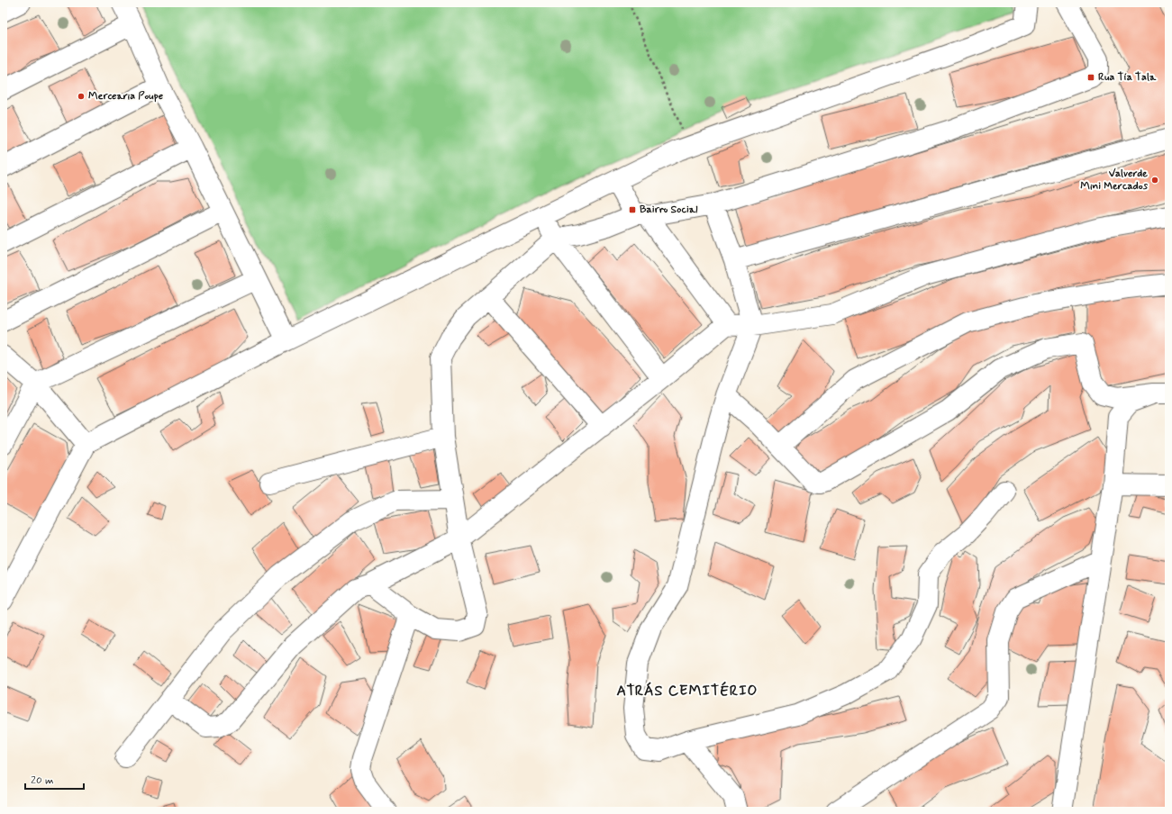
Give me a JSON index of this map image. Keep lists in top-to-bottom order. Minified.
{"districts":["ATRÁS CEMITÉRIO"],"places":{"transit":["Rua Tia Tala","Bairro Social"],"other":["Mercearia Poupe","Valverde Mini Mercados"]},"scale_bar":"20 m"}
